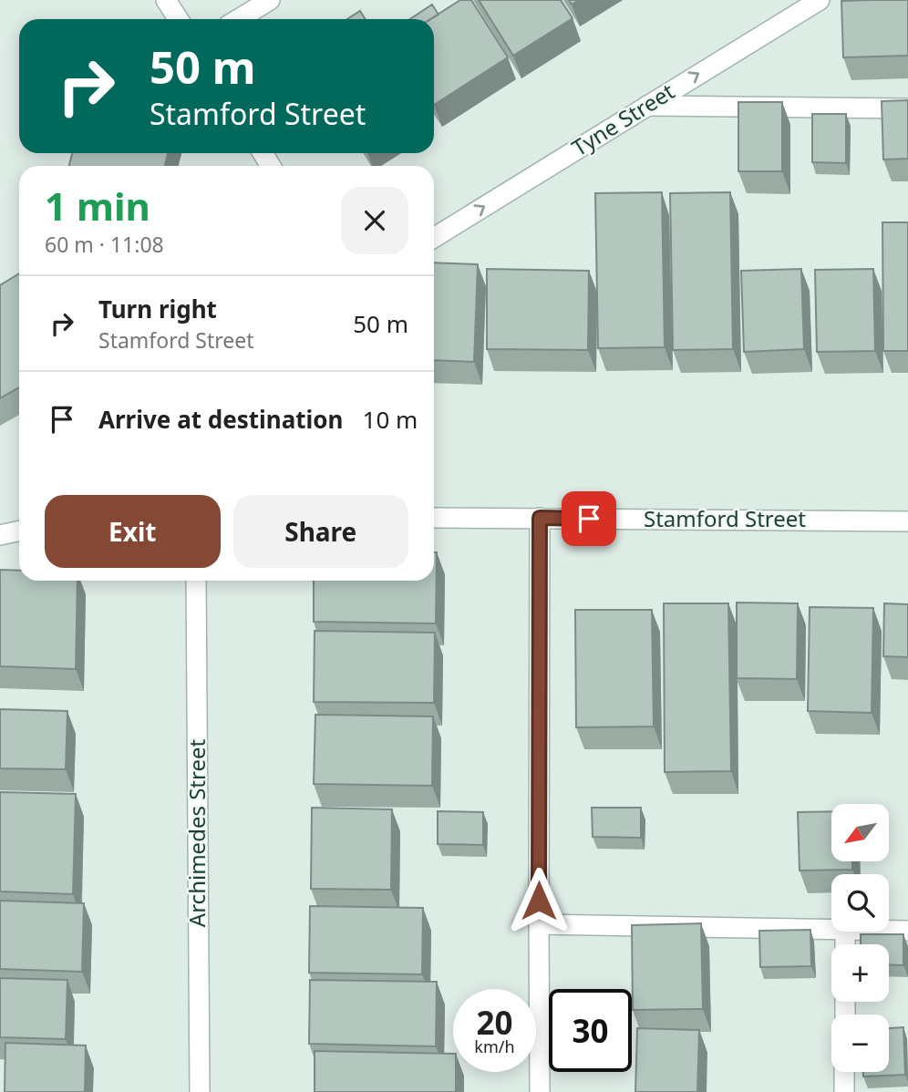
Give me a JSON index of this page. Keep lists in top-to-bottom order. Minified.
{"streets":{"street":["Tyne Street","Stamford Street","Archimedes Street"]},"one_way":["Tyne Street"],"north":"bottom left","page":{"turn":["50 m","Stamford Street"],"heading":["1 min","60 m · 11:08"],"list":[{"name":"Turn right","note":"Stamford Street","value":"50 m"},{"name":"Arrive at destination","value":"10 m"}],"buttons":["Exit","Share"],"map_buttons":["+","−"],"speed":"20 km/h","limit":"30"}}
